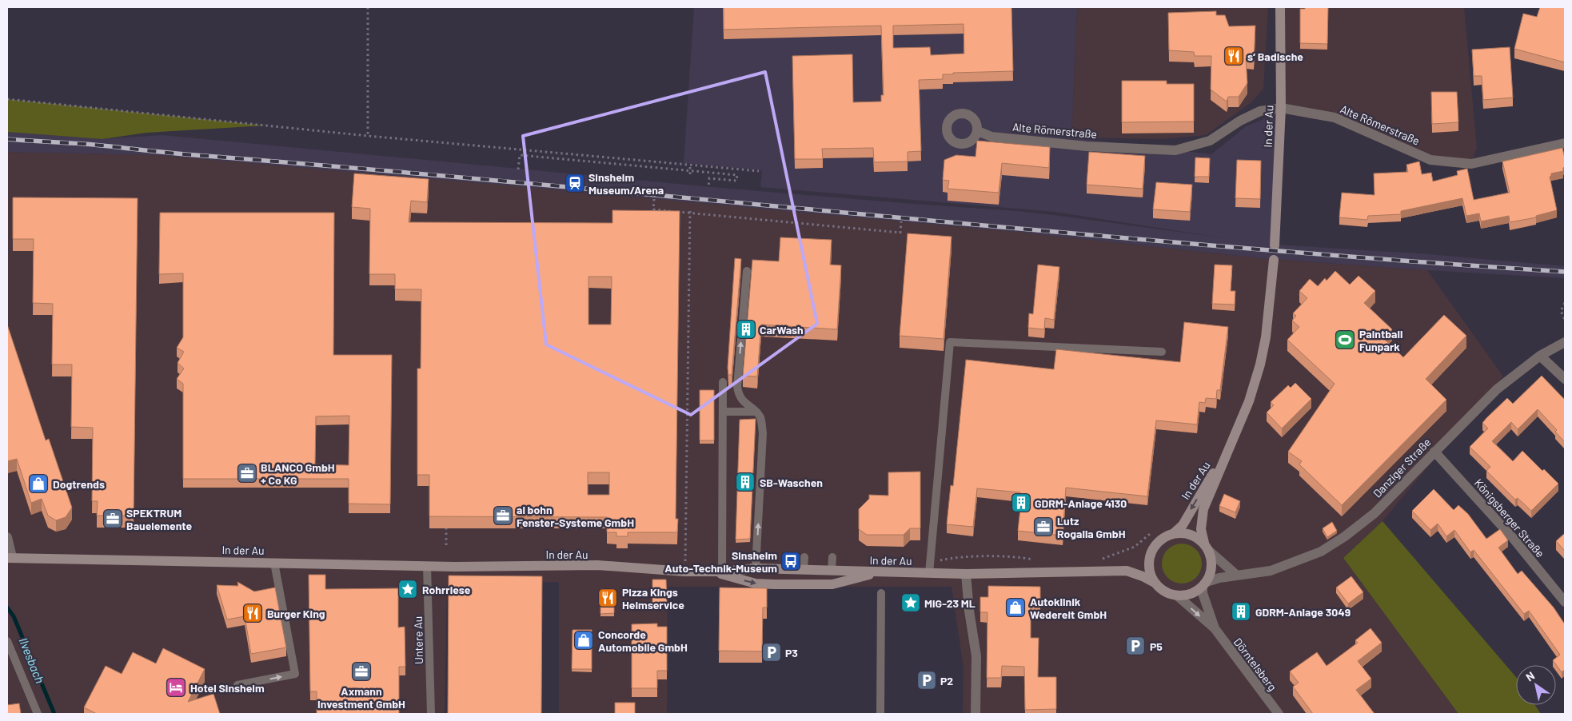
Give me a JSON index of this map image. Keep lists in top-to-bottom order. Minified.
{"streets":{"street":["Alte Römerstraße","In der Au","Danziger Straße","Königsberger Straße","Dörntelsberg"],"lane":["Untere Au"]},"crossings":[["Alte Römerstraße","In der Au"],["In der Au","Danziger Straße"],["In der Au","Untere Au"],["In der Au","Dörntelsberg"],["Danziger Straße","Königsberger Straße"],["Danziger Straße","Dörntelsberg"]],"water":["Ilvesbach"],"places":{"restaurant":["s‘ Badische","Pizza Kings Heimservice","Burger King"],"station":["Sinsheim Museum/Arena"],"building":["CarWash","SB-Waschen","GDRM-Anlage 4130","GDRM-Anlage 3049"],"sports":["Paintball Funpark"],"office":["BLANCO GmbH + Co KG","al bohn Fenster-Systeme GmbH","SPEKTRUM Bauelemente","Lutz Rogalla GmbH","Axmann Investment GmbH"],"shop":["Dogtrends","Autoklinik Wedereit GmbH","Concorde Automobile GmbH"],"bus stop":["Sinsheim Auto-Technik-Museum"],"place":["Rohrriese","MiG-23 ML"],"parking":["P5","P3","P2"],"hotel":["Hotel Sinsheim"]},"north":"top left"}
